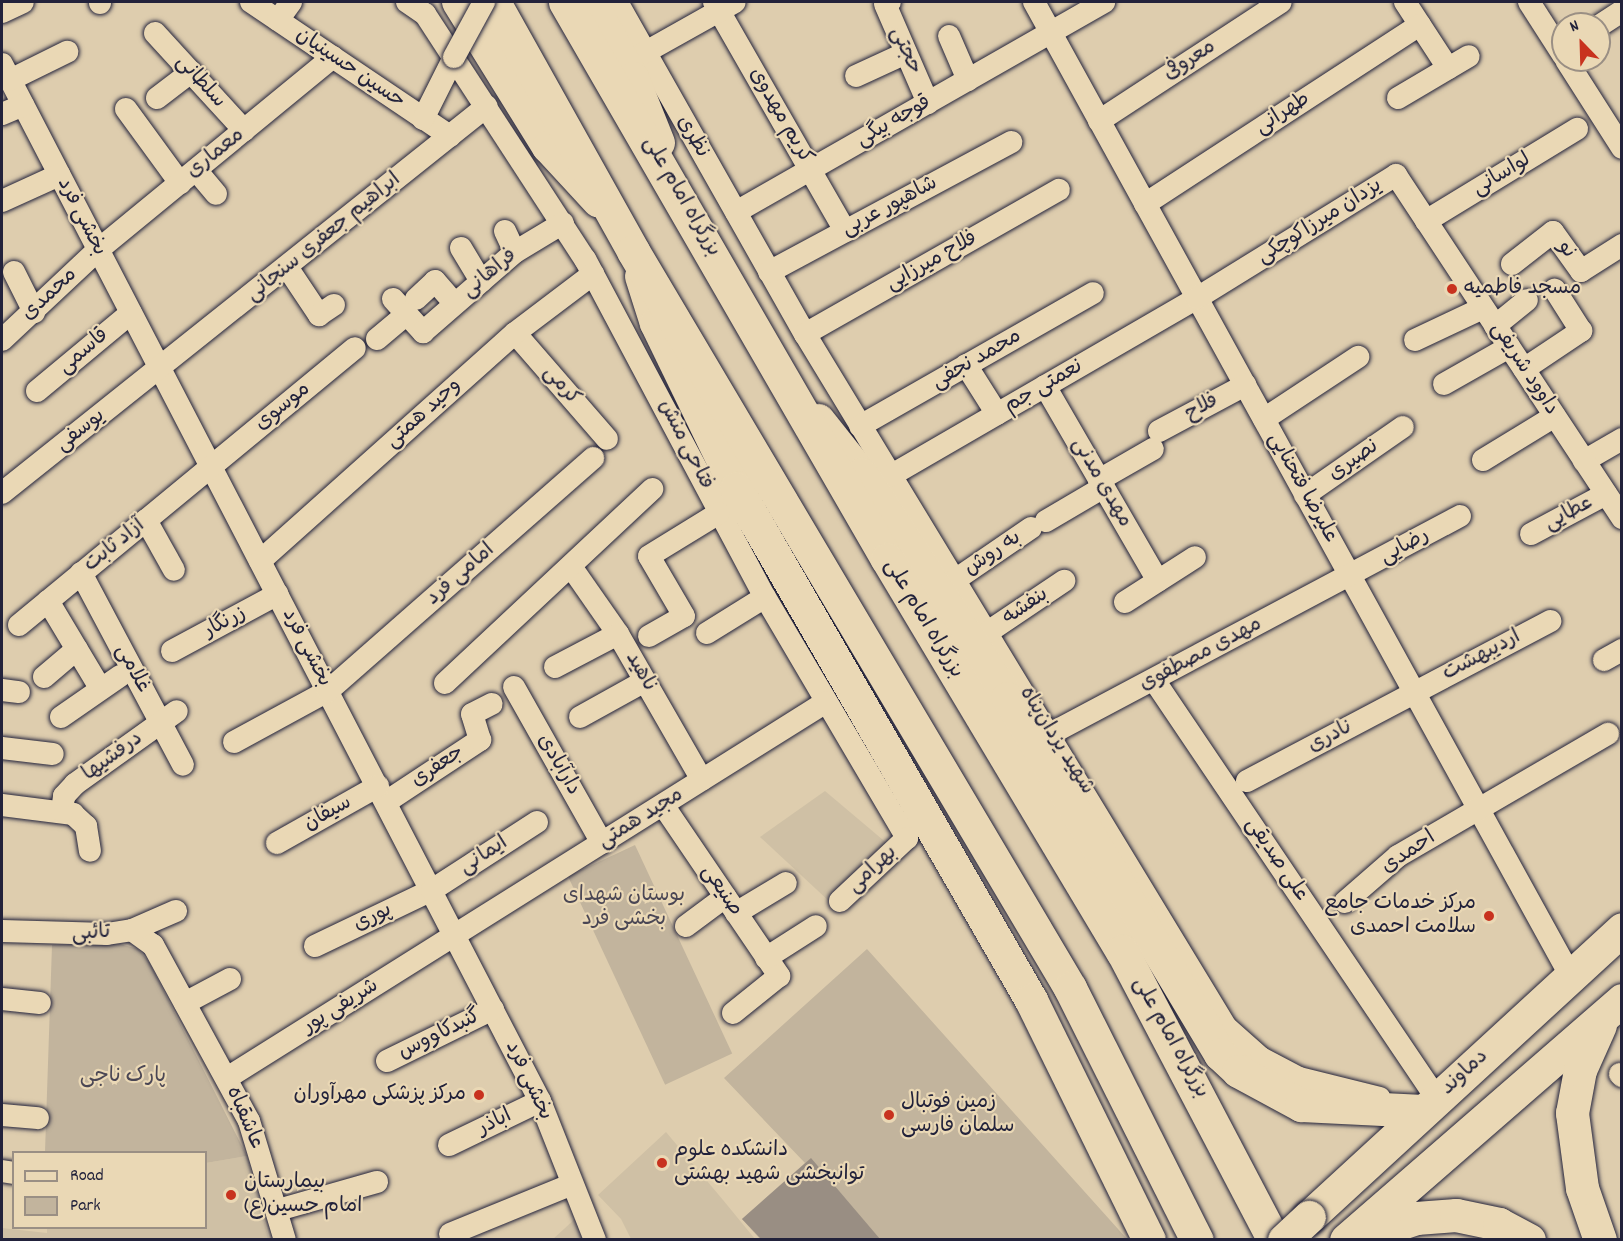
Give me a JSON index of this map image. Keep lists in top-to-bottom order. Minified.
{"streets":{"main road":["بزرگراه امام علی","دماوند"],"street":["حجتی","معروفی","حسین حسینیان","سلطانی","طهرانی","کریم مهدوی","قوجه بیگی","نظری","معماری","لواسانی","شاهپور عربی","بخشی فرد","یزدان میرزاکوچکی","ابراهیم جعفری سنجانی","نو","فلاح میرزایی","فراهانی","محمدی","قاسمی","محمد نجفی","داوود شریفی","کرمی","نعمتی جم","موسوی","فلاح","وحید همتی","یوسفی","فتاحی منش","نصیری","مهدی مدنی","علیرضا فتحنایی","عطایی","آزاد ثابت","رضایی","به روش","امامی فرد","بنفشه","زرنگار","مهدی مصطفوی","اردیبهشت","غلامی","ناهید","نادری","شهید یزدان‌پناه","درفشیها","دارآبادی","جعفری","سیفان","مجید همتی","احمدی","ایمانی","علی صدیقی","بهرامی","صنیعی","پوری","تائبی","شریفی پور","گنبدکاووس","عاشقباه","اباذر"]},"crossings":[["حجتی","قوجه بیگی"],["معروفی","علیرضا فتحنایی"],["حسین حسینیان","معماری"],["حسین حسینیان","ابراهیم جعفری سنجانی"],["سلطانی","معماری"],["طهرانی","علیرضا فتحنایی"],["کریم مهدوی","قوجه بیگی"],["کریم مهدوی","شاهپور عربی"],["قوجه بیگی","نظری"],["قوجه بیگی","علیرضا فتحنایی"],["نظری","شاهپور عربی"],["نظری","شهید یزدان‌پناه"],["معماری","بخشی فرد"],["معماری","محمدی"],["لواسانی","یزدان میرزاکوچکی"],["لواسانی","داوود شریفی"],["شاهپور عربی","شهید یزدان‌پناه"],["بخشی فرد","ابراهیم جعفری سنجانی"],["بخشی فرد","محمدی"],["بخشی فرد","قاسمی"],["بخشی فرد","موسوی"],["بخشی فرد","وحید همتی"],["بخشی فرد","یوسفی"],["بخشی فرد","آزاد ثابت"],["بخشی فرد","امامی فرد"],["بخشی فرد","زرنگار"],["بخشی فرد","جعفری"],["بخشی فرد","سیفان"],["بخشی فرد","مجید همتی"],["بخشی فرد","ایمانی"],["بخشی فرد","پوری"],["بخشی فرد","شریفی پور"],["بخشی فرد","گنبدکاووس"],["بخشی فرد","اباذر"],["یزدان میرزاکوچکی","داوود شریفی"],["یزدان میرزاکوچکی","نعمتی جم"],["یزدان میرزاکوچکی","علیرضا فتحنایی"],["ابراهیم جعفری سنجانی","یوسفی"],["ابراهیم جعفری سنجانی","فتاحی منش"],["فلاح میرزایی","شهید یزدان‌پناه"],["فراهانی","فتاحی منش"],["محمد نجفی","شهید یزدان‌پناه"],["داوود شریفی","عطایی"],["کرمی","وحید همتی"],["نعمتی جم","مهدی مدنی"],["نعمتی جم","علیرضا فتحنایی"],["نعمتی جم","شهید یزدان‌پناه"],["موسوی","آزاد ثابت"],["فلاح","مهدی مدنی"],["فلاح","علیرضا فتحنایی"],["فلاح","به روش"],["وحید همتی","فتاحی منش"],["فتاحی منش","مجید همتی"],["فتاحی منش","بهرامی"],["نصیری","علیرضا فتحنایی"],["مهدی مدنی","به روش"],["علیرضا فتحنایی","رضایی"],["علیرضا فتحنایی","مهدی مصطفوی"],["علیرضا فتحنایی","اردیبهشت"],["علیرضا فتحنایی","نادری"],["علیرضا فتحنایی","احمدی"],["علیرضا فتحنایی","دماوند"],["آزاد ثابت","غلامی"],["رضایی","مهدی مصطفوی"],["به روش","شهید یزدان‌پناه"],["بنفشه","شهید یزدان‌پناه"],["مهدی مصطفوی","شهید یزدان‌پناه"],["مهدی مصطفوی","علی صدیقی"],["اردیبهشت","نادری"],["غلامی","درفشیها"],["ناهید","مجید همتی"],["شهید یزدان‌پناه","علی صدیقی"],["شهید یزدان‌پناه","دماوند"],["دارآبادی","مجید همتی"],["جعفری","سیفان"],["مجید همتی","صنیعی"],["مجید همتی","شریفی پور"],["ایمانی","پوری"],["علی صدیقی","دماوند"],["تائبی","عاشقباه"],["شریفی پور","عاشقباه"]],"parks":["بوستان شهدای بخشی فرد","پارک ناجی"],"places":["مسجد فاطمیه","مرکز خدمات جامع سلامت احمدی","مرکز پزشکی مهرآوران","زمین فوتبال سلمان فارسی","دانشکده علوم توانبخشی شهید بهشتی","بیمارستان امام حسین(ع)"],"legend":["Road","Park"],"north":"top left"}
